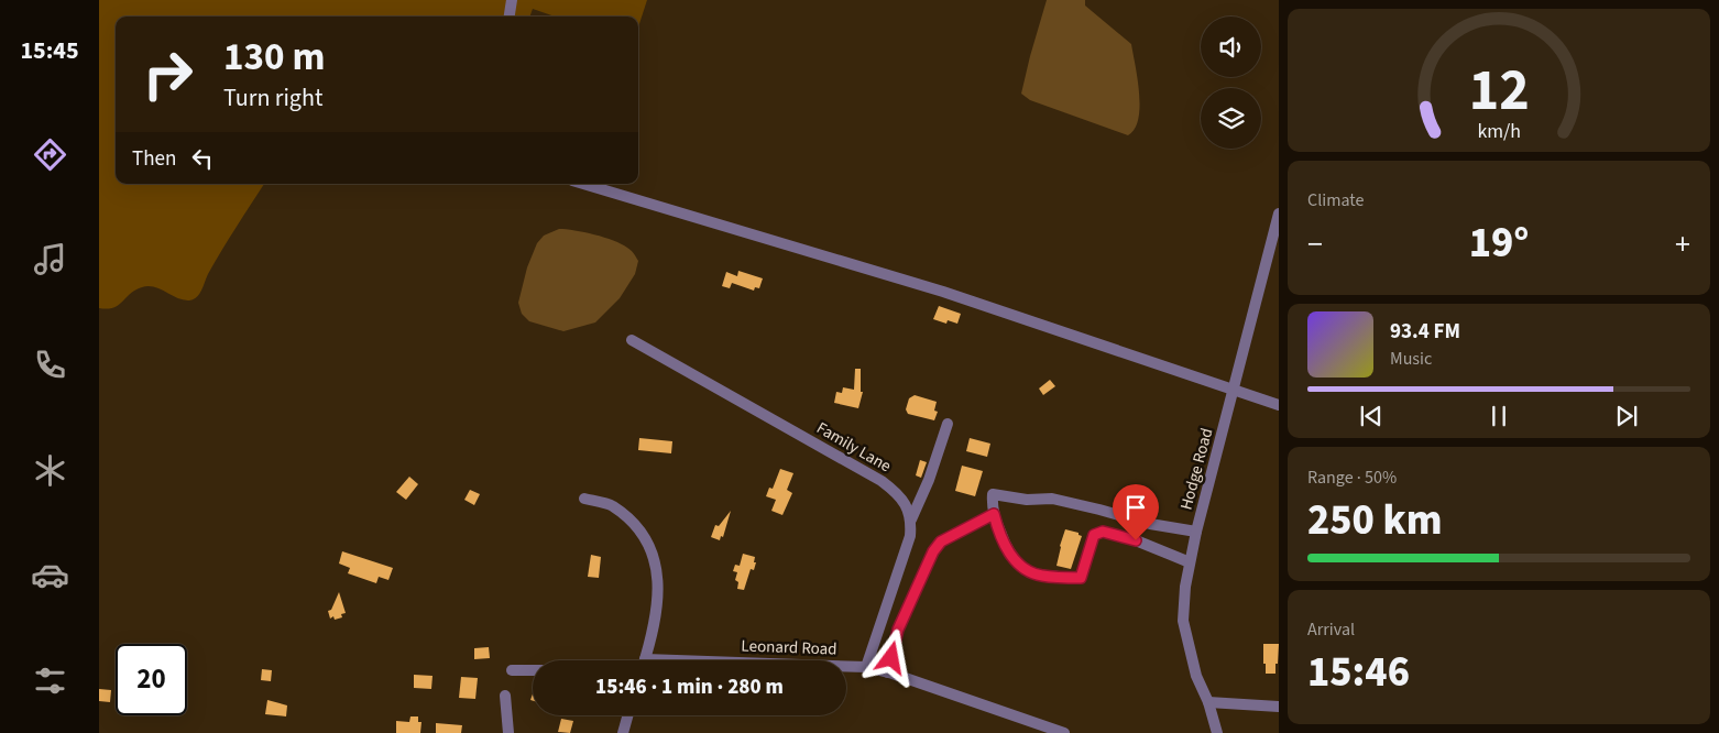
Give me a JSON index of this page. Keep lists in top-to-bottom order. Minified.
{"streets":{"street":["Family Lane","Hodge Road","Leonard Road"]},"page":{"tabs":"15:45","turn":["130 m","Turn right"],"then":"Then","tile":["Climate",["Range · 50%","250 km"],["Arrival","15:46"]],"heat":["−","19°","+"],"song":["93.4 FM","Music"],"limit":"20","trip":"15:46 · 1 min · 280 m","gauge":["12","km/h"]}}
